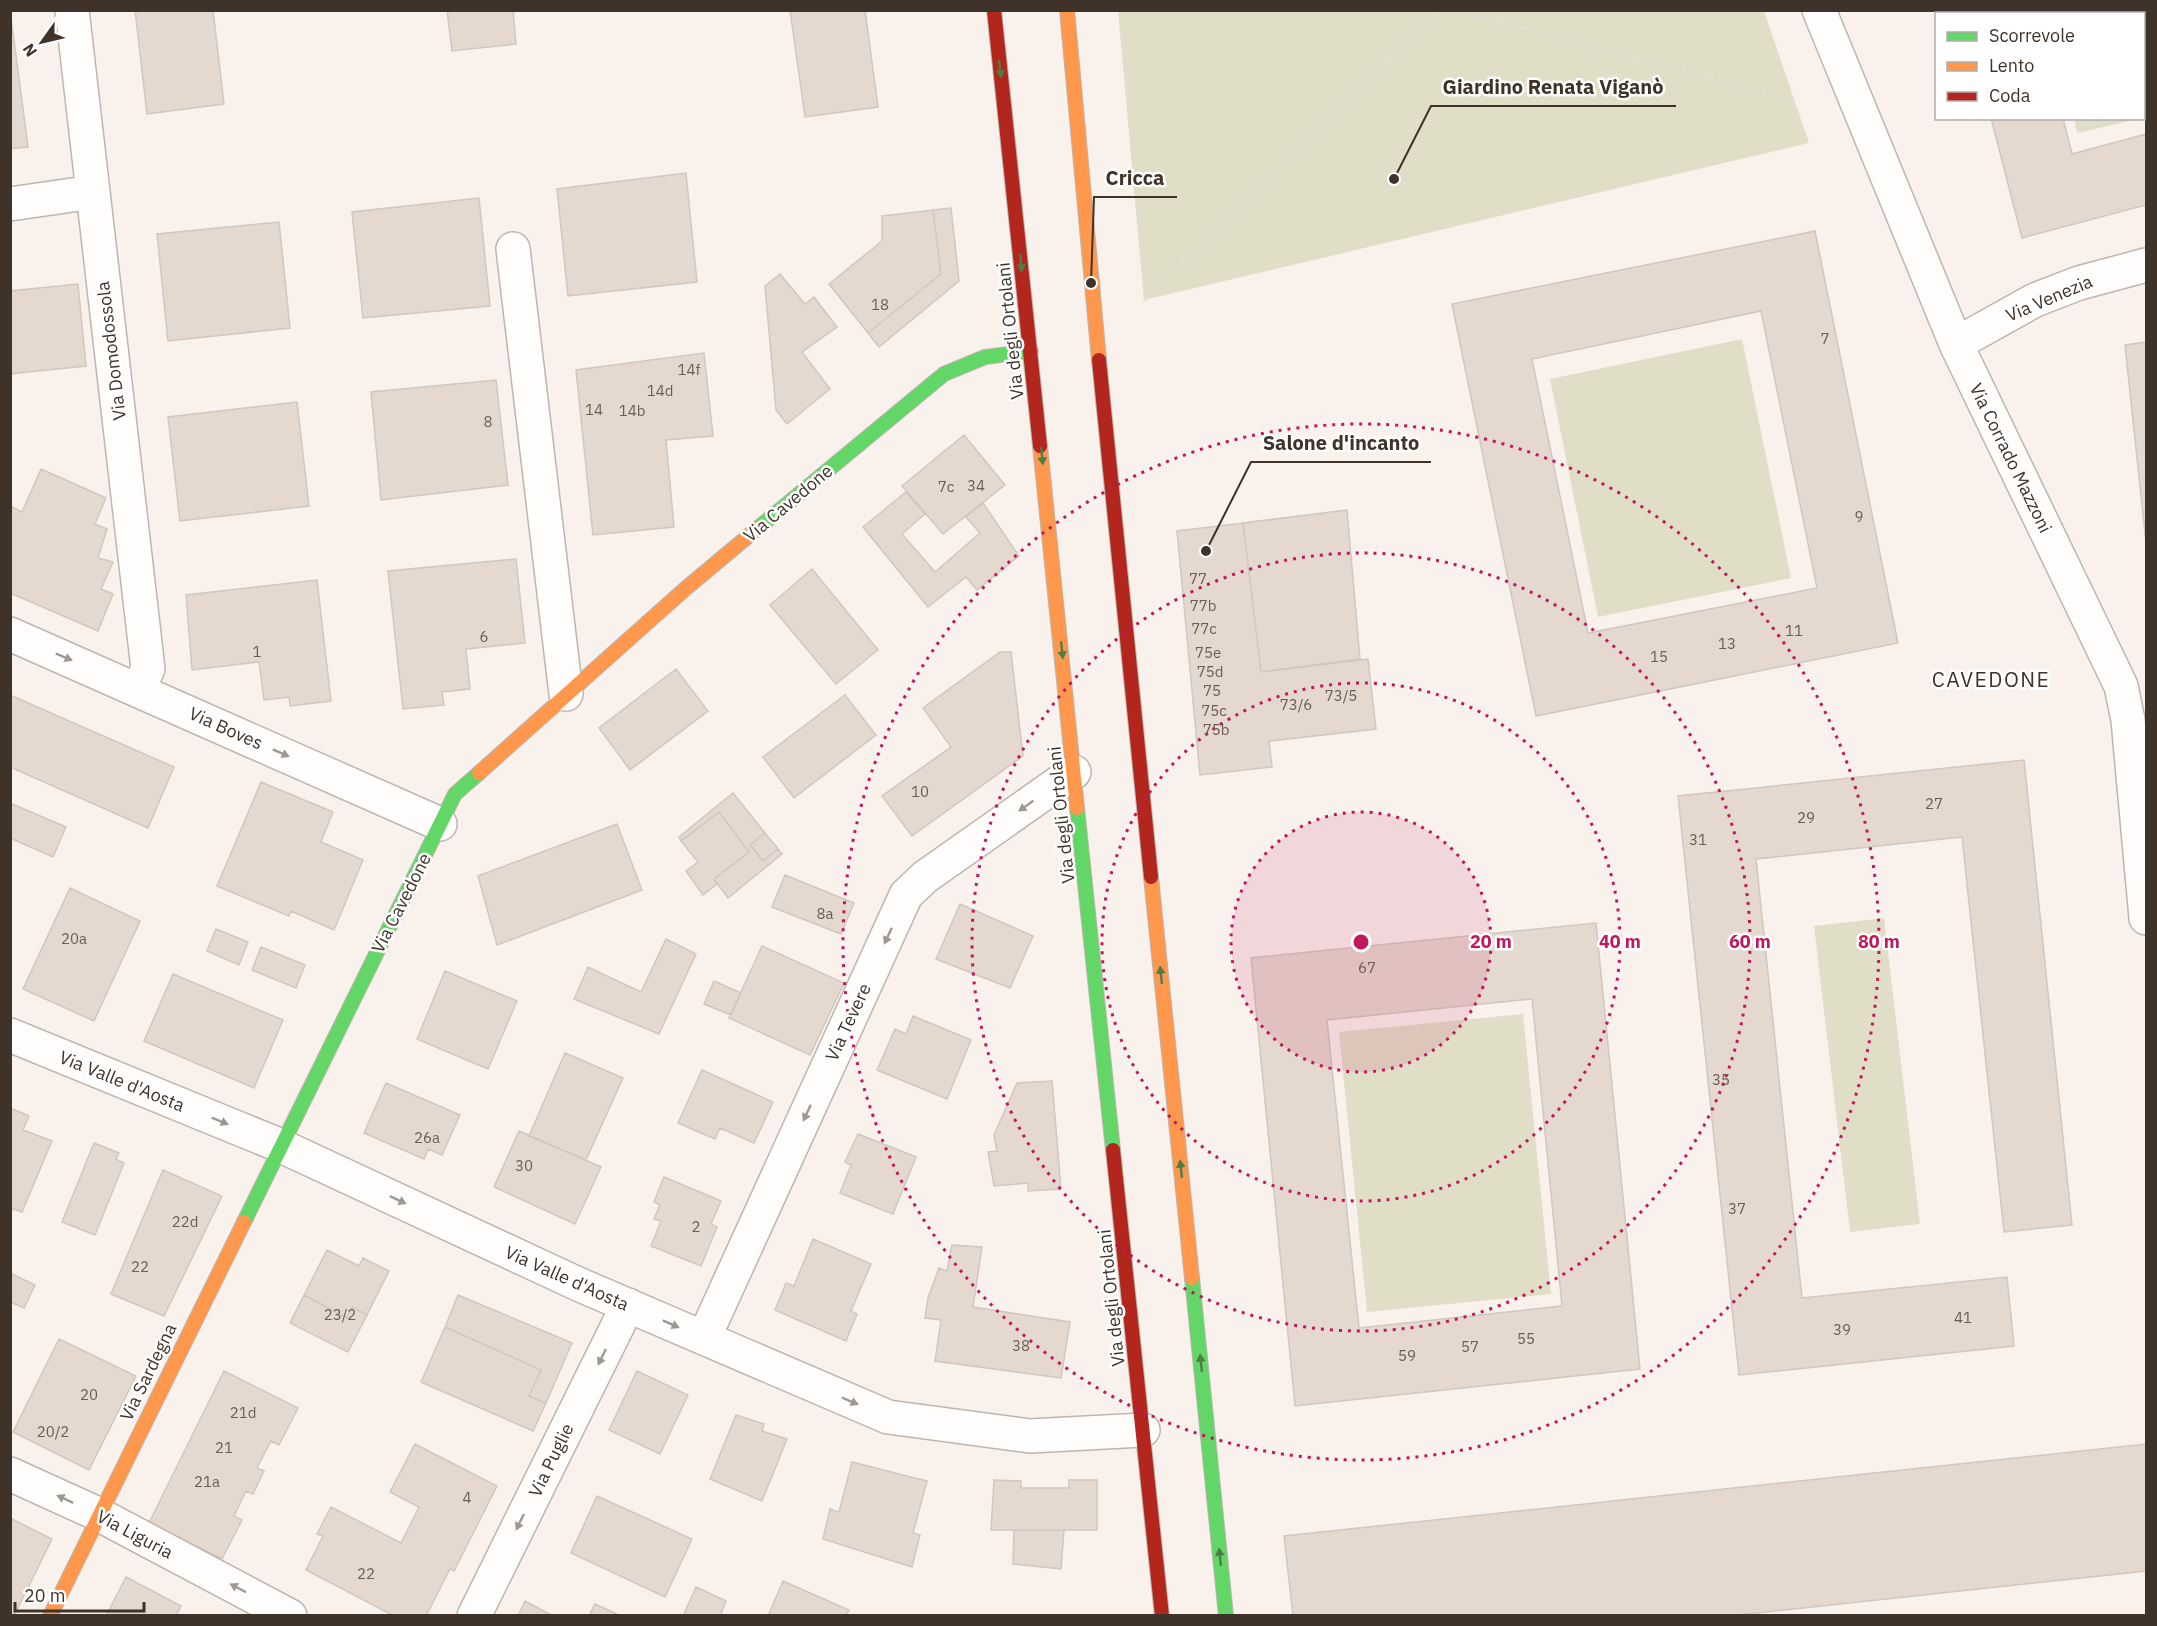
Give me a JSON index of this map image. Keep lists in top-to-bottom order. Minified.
{"streets":{"main road":["Via degli Ortolani","Via Cavedone","Via Sardegna"],"street":["Via Venezia","Via Domodossola","Via Corrado Mazzoni","Via Boves","Via Tevere","Via Valle d'Aosta","Via Puglie","Via Liguria"]},"crossings":[["Via Venezia","Via Corrado Mazzoni"],["Via degli Ortolani","Via Cavedone"],["Via degli Ortolani","Via Tevere"],["Via degli Ortolani","Via Valle d'Aosta"],["Via Domodossola","Via Boves"],["Via Cavedone","Via Boves"],["Via Cavedone","Via Valle d'Aosta"],["Via Cavedone","Via Sardegna"],["Via Tevere","Via Valle d'Aosta"],["Via Valle d'Aosta","Via Sardegna"],["Via Valle d'Aosta","Via Puglie"],["Via Sardegna","Via Liguria"]],"one_way":["Via Boves","Via Tevere","Via Valle d'Aosta","Via Puglie","Via Liguria"],"districts":["CAVEDONE"],"places":["Giardino Renata Viganò","Cricca","Salone d'incanto"],"house_numbers":["18","7","14f","14d","14","14b","8","34","7c","9","77","77b","77c","11","6","13","1","75e","15","75d","75","73/5","73/6","75c","75b","10","27","29","31","8a","20a","67","35","26a","30","37","22d","2","22","23/2","41","39","55","38","57","59","20","21d","20/2","21","21a","4","22"],"legend":["Scorrevole","Lento","Coda"],"scale_bar":"20 m","north":"bottom left","rings":["20 m","40 m","60 m","80 m"]}
